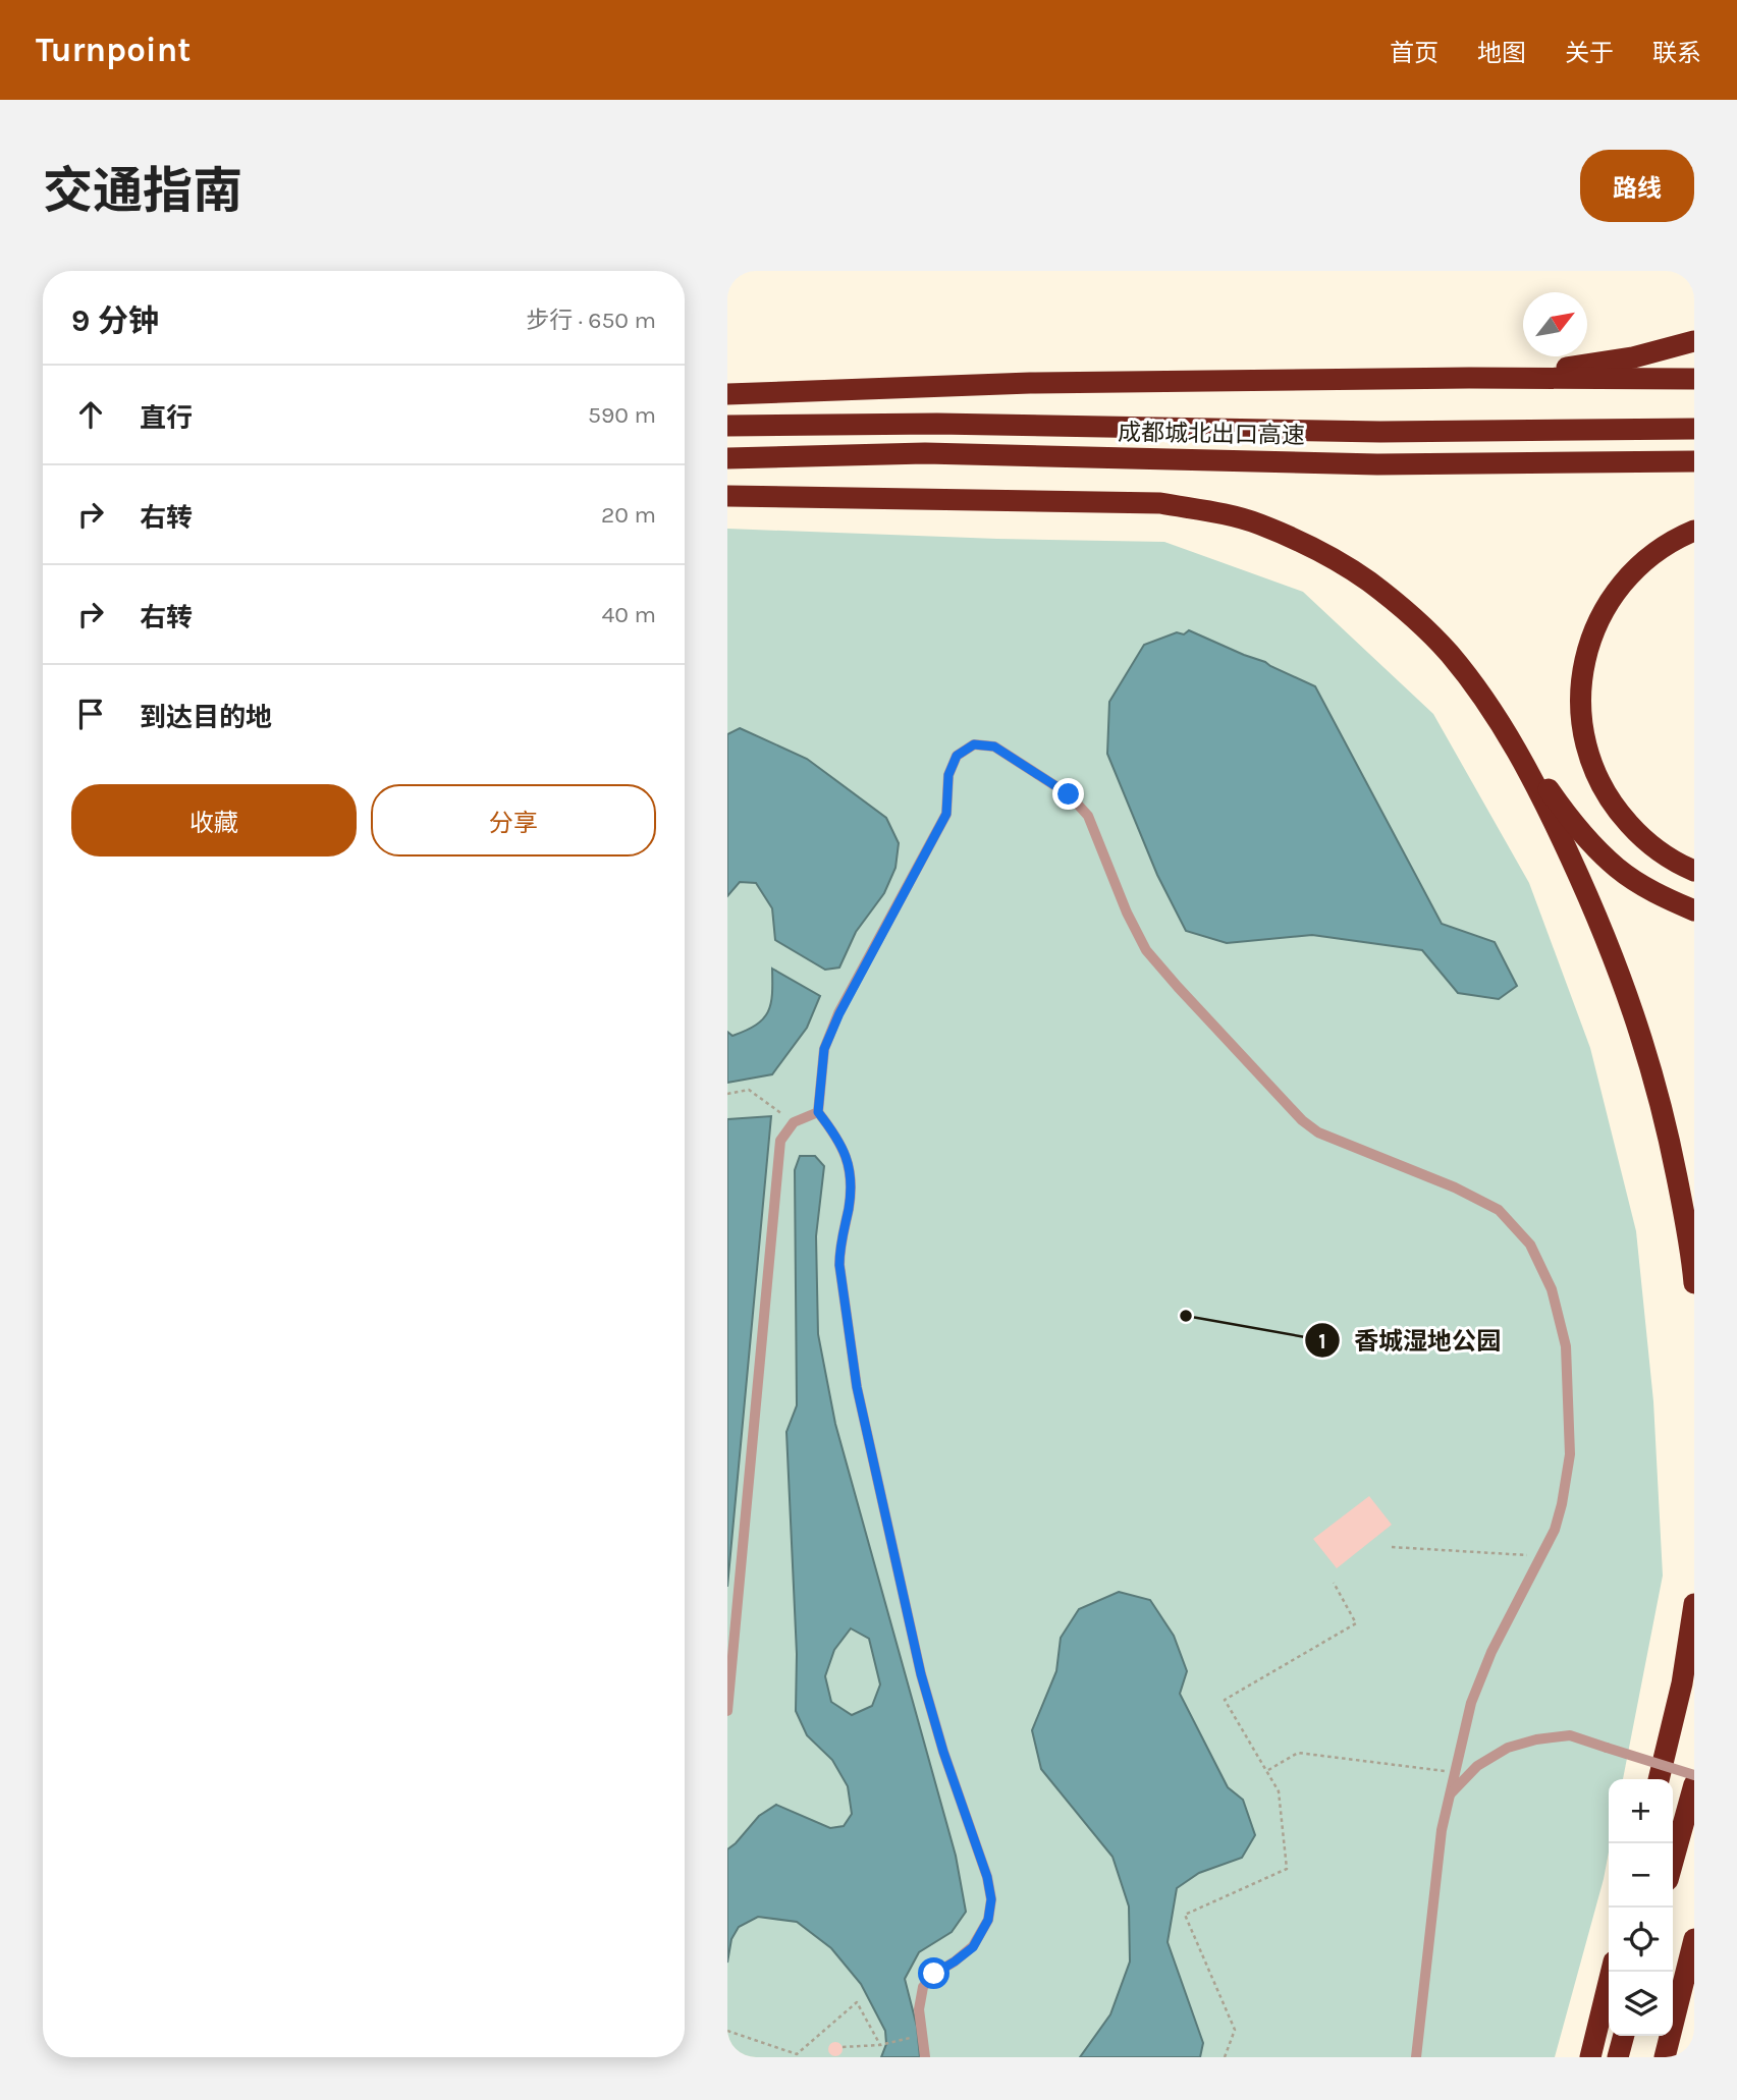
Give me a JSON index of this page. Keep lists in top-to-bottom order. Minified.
{"streets":{"highway":["成都城北出口高速"]},"places":["香城湿地公园"],"north":"top right","page":{"header":"Turnpoint","nav":["首页","地图","关于","联系"],"title":"交通指南","buttons":["路线",["收藏","分享"]],"heading":["9 分钟","步行 · 650 m"],"list":[["直行","590 m"],["右转","20 m"],["右转","40 m"],"到达目的地"],"map_buttons":["+","−"]}}
